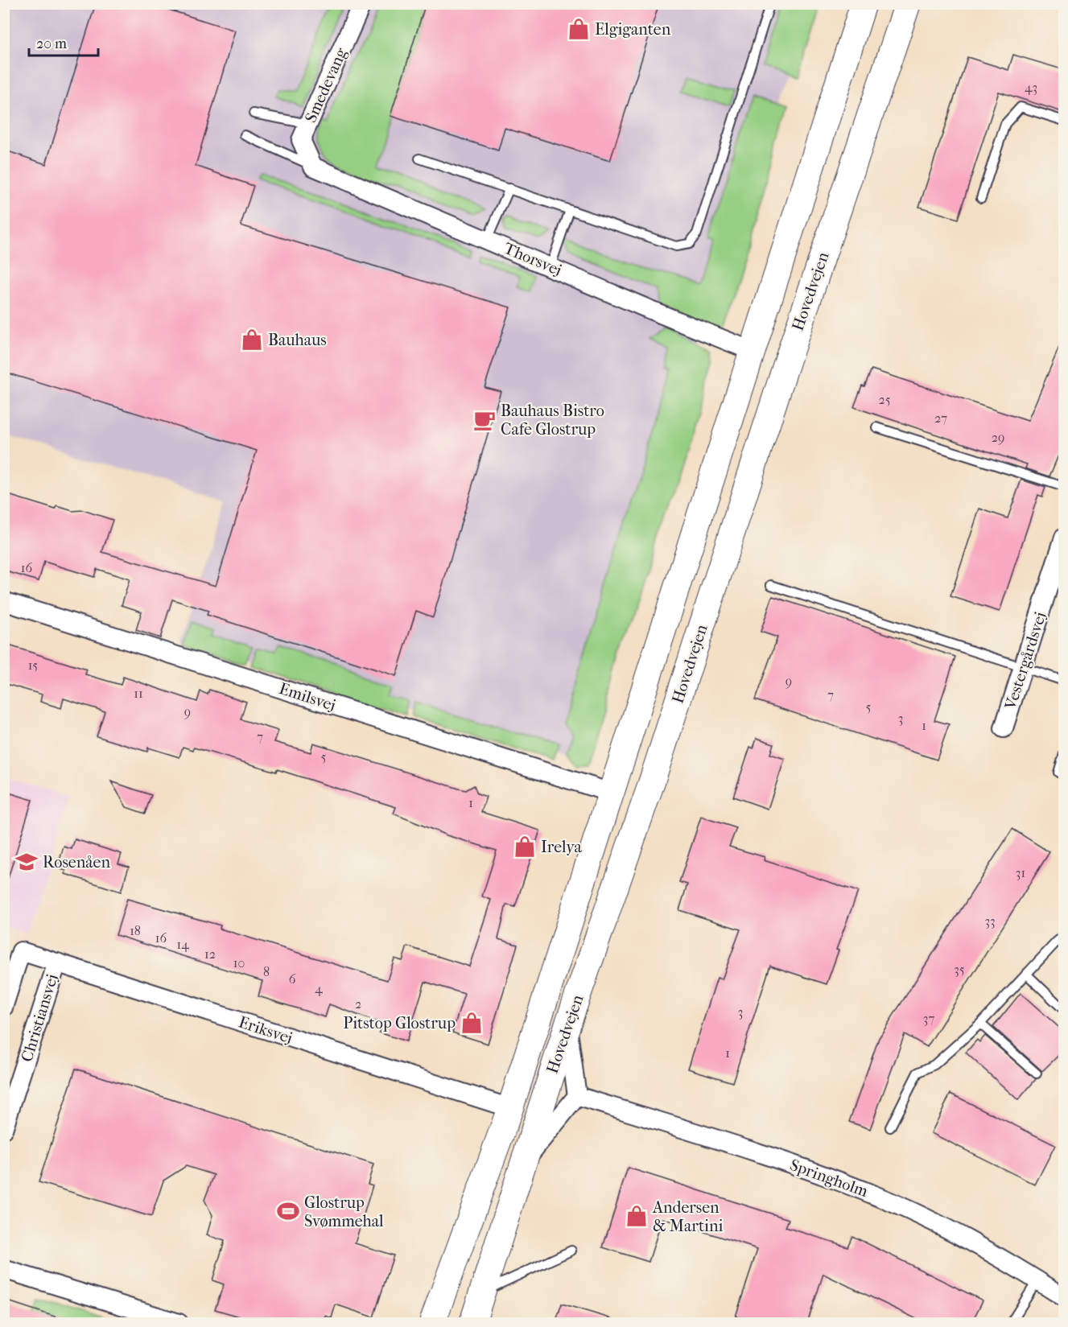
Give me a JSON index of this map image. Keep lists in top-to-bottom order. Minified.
{"streets":{"main road":["Hovedvejen"],"street":["Smedevang","Thorsvej","Vestergårdsvej","Emilsvej","Christiansvej","Eriksvej","Springholm"]},"crossings":[["Smedevang","Thorsvej"],["Thorsvej","Hovedvejen"],["Hovedvejen","Emilsvej"],["Hovedvejen","Eriksvej"],["Christiansvej","Eriksvej"]],"places":{"shop":["Elgiganten","Bauhaus","Irelya","Pitstop Glostrup","Andersen & Martini"],"cafe":["Bauhaus Bistro Cafe Glostrup"],"school or university":["Rosenåen"],"sports":["Glostrup Svømmehal"]},"house_numbers":["43","25","27","29","16","15","9","11","7","5","9","3","1","7","5","1","31","33","18","16","14","12","10","35","8","6","4","2","3","37","1"],"scale_bar":"20 m"}
